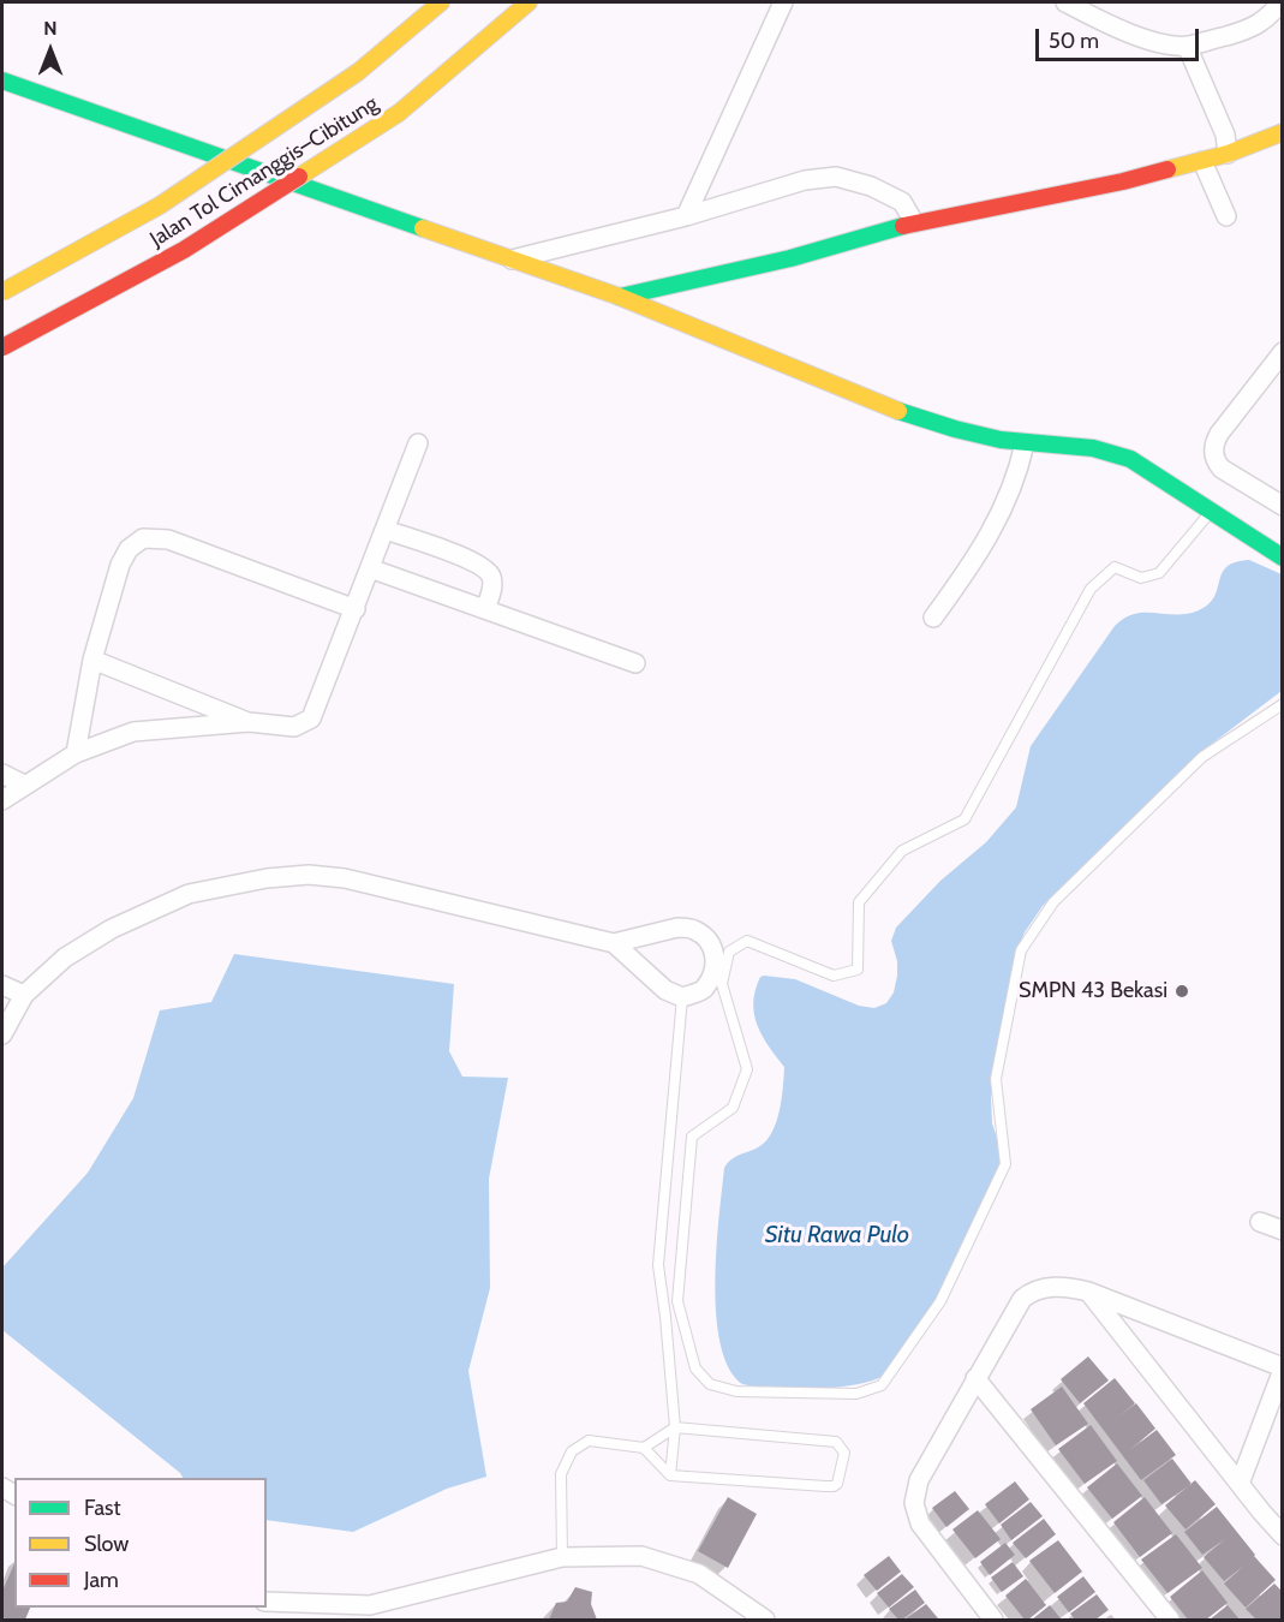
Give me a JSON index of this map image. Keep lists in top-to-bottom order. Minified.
{"streets":{"main road":["Jalan Tol Cimanggis–Cibitung"]},"water":["Situ Rawa Pulo"],"places":["SMPN 43 Bekasi"],"legend":["Fast","Slow","Jam"],"scale_bar":"50 m","north":"top"}
